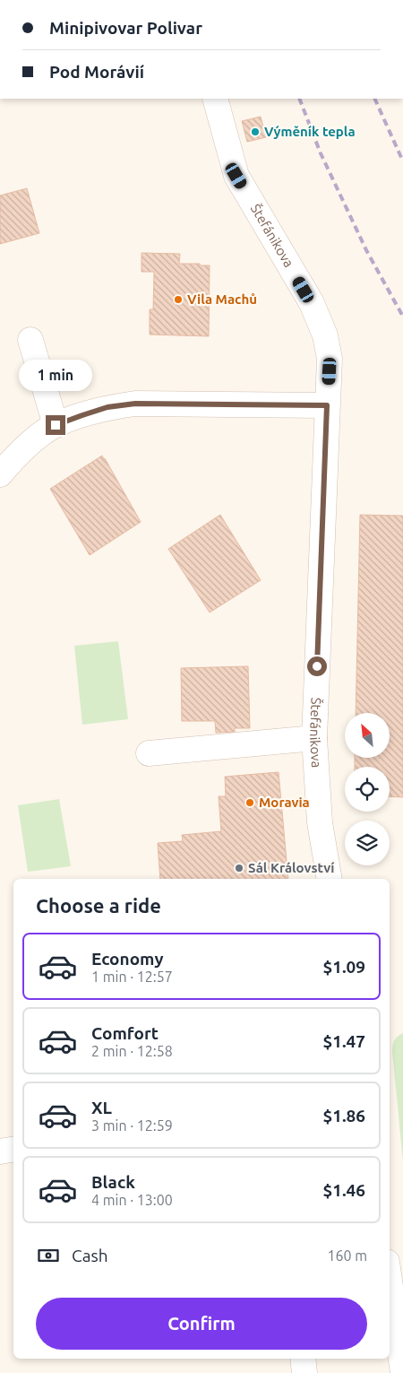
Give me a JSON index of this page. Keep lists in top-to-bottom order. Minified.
{"streets":{"street":["Štefánikova"]},"places":["Výměník tepla","Vila Machů","Moravia","Sál Království"],"north":"top left","page":{"banner":["Minipivovar Polivar","Pod Morávií"],"bubble":"1 min","heading":"Choose a ride","list":[{"name":"Economy","note":"1 min · 12:57","value":"$1.09"},{"name":"Comfort","note":"2 min · 12:58","value":"$1.47"},{"name":"XL","note":"3 min · 12:59","value":"$1.86"},{"name":"Black","note":"4 min · 13:00","value":"$1.46"}],"pay":["Cash","160 m"],"buttons":"Confirm"}}
